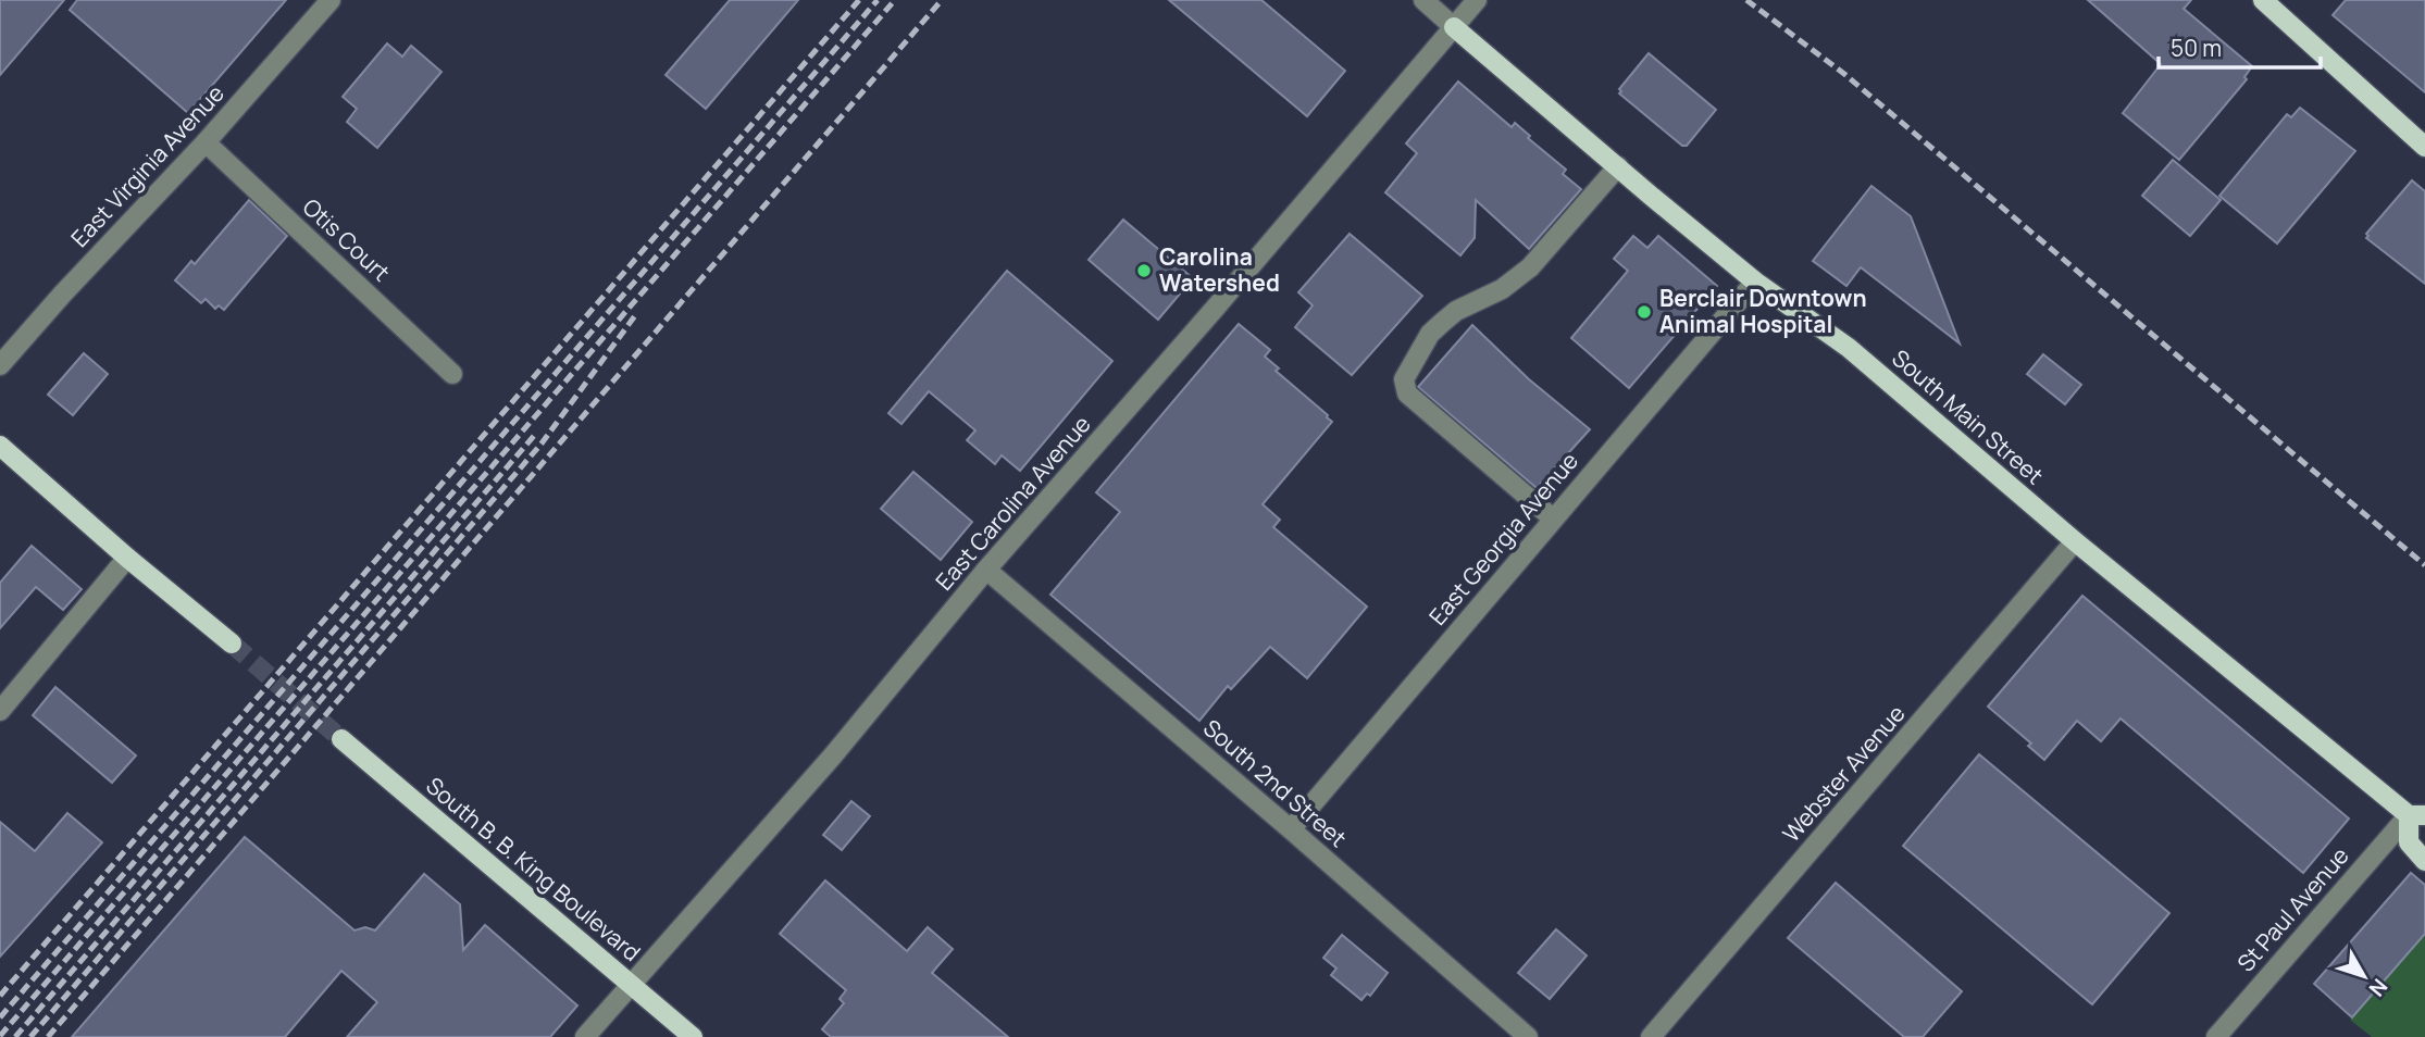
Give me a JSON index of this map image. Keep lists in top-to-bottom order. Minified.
{"streets":{"main road":["South Main Street","South B. B. King Boulevard"],"street":["East Virginia Avenue","Otis Court","East Carolina Avenue","East Georgia Avenue","Webster Avenue","South 2nd Street","St Paul Avenue"]},"crossings":[["East Virginia Avenue","Otis Court"],["South Main Street","East Carolina Avenue"],["South Main Street","East Georgia Avenue"],["South Main Street","Webster Avenue"],["South Main Street","St Paul Avenue"],["East Carolina Avenue","South 2nd Street"],["East Carolina Avenue","South B. B. King Boulevard"],["East Georgia Avenue","South 2nd Street"]],"places":["Carolina Watershed","Berclair Downtown Animal Hospital"],"scale_bar":"50 m","north":"bottom right"}
